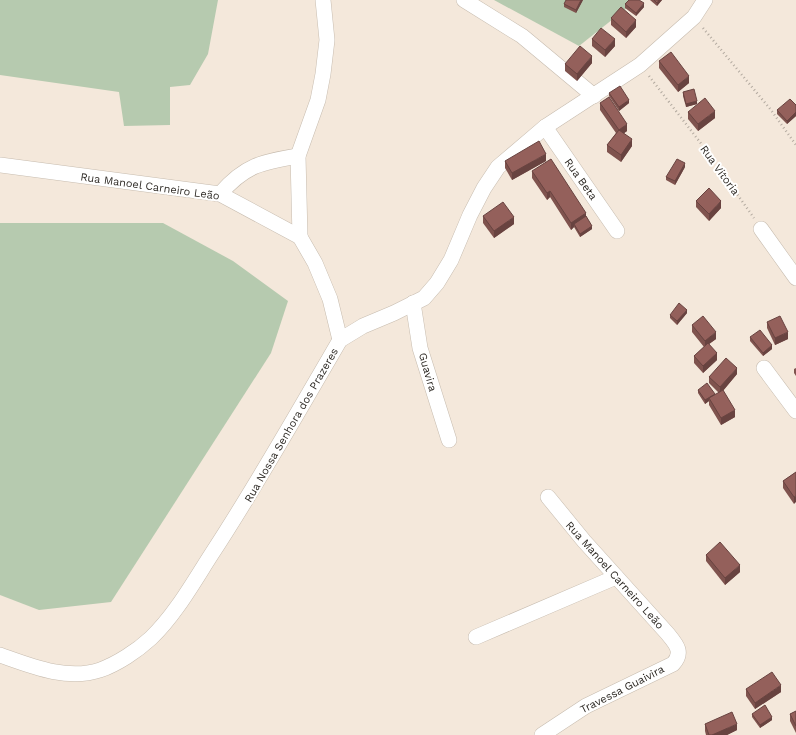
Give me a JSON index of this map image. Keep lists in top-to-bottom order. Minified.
{"streets":{"street":["Rua Beta","Rua Manoel Carneiro Leão","Guavira","Rua Nossa Senhora dos Prazeres","Travessa Guaivira"],"path":["Rua Vitoria"]},"crossings":[["Rua Vitoria","Rua Nossa Senhora dos Prazeres"],["Rua Beta","Rua Nossa Senhora dos Prazeres"],["Rua Manoel Carneiro Leão","Travessa Guaivira"],["Guavira","Rua Nossa Senhora dos Prazeres"]]}
